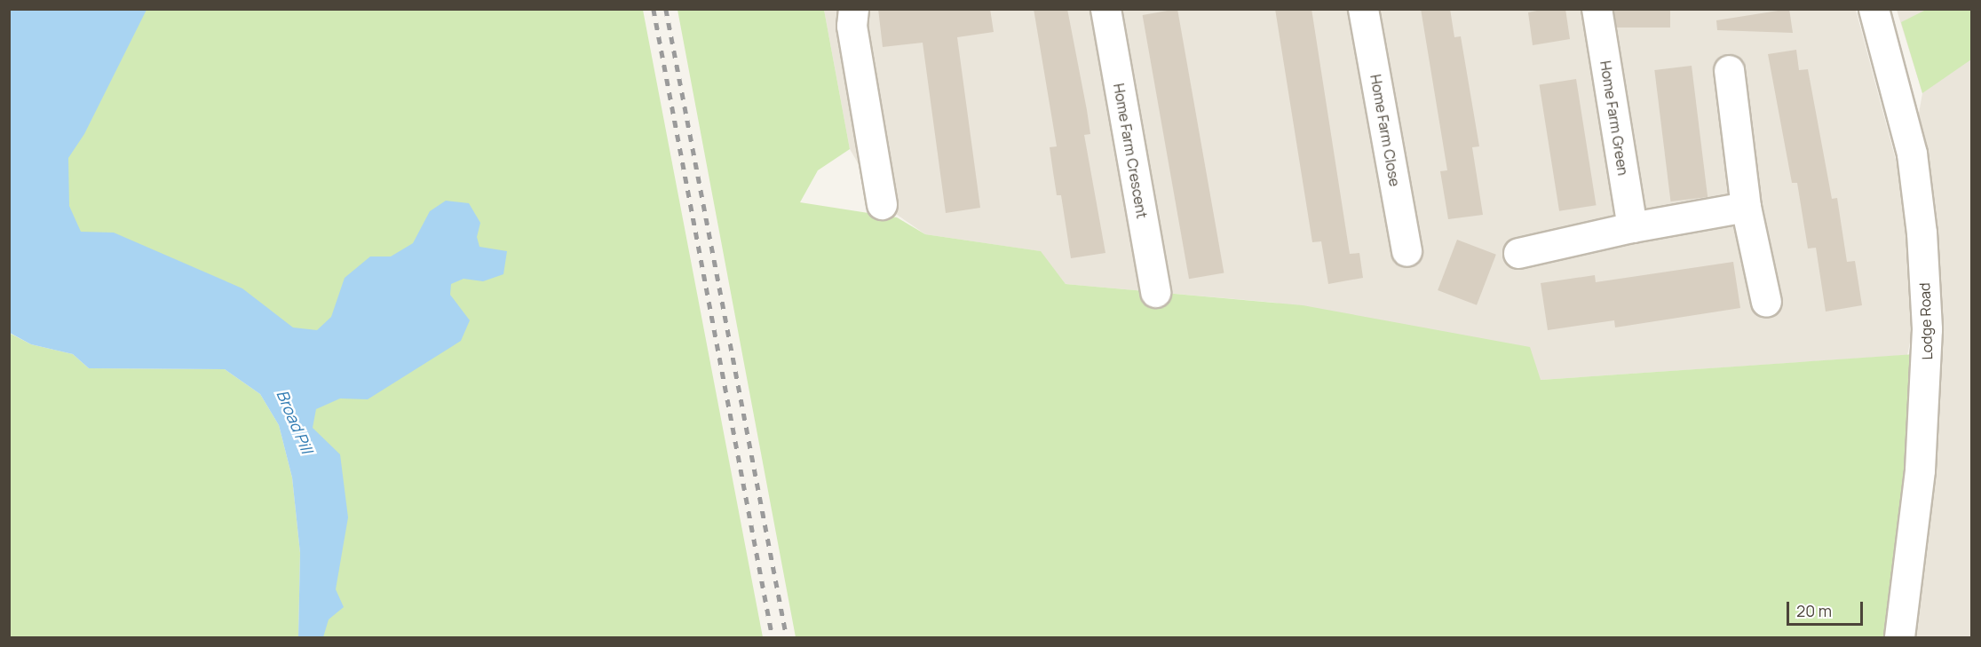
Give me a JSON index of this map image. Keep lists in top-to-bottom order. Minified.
{"streets":{"street":["Home Farm Green","Home Farm Close","Home Farm Crescent","Lodge Road"]},"water":["Broad Pill"],"scale_bar":"20 m"}
